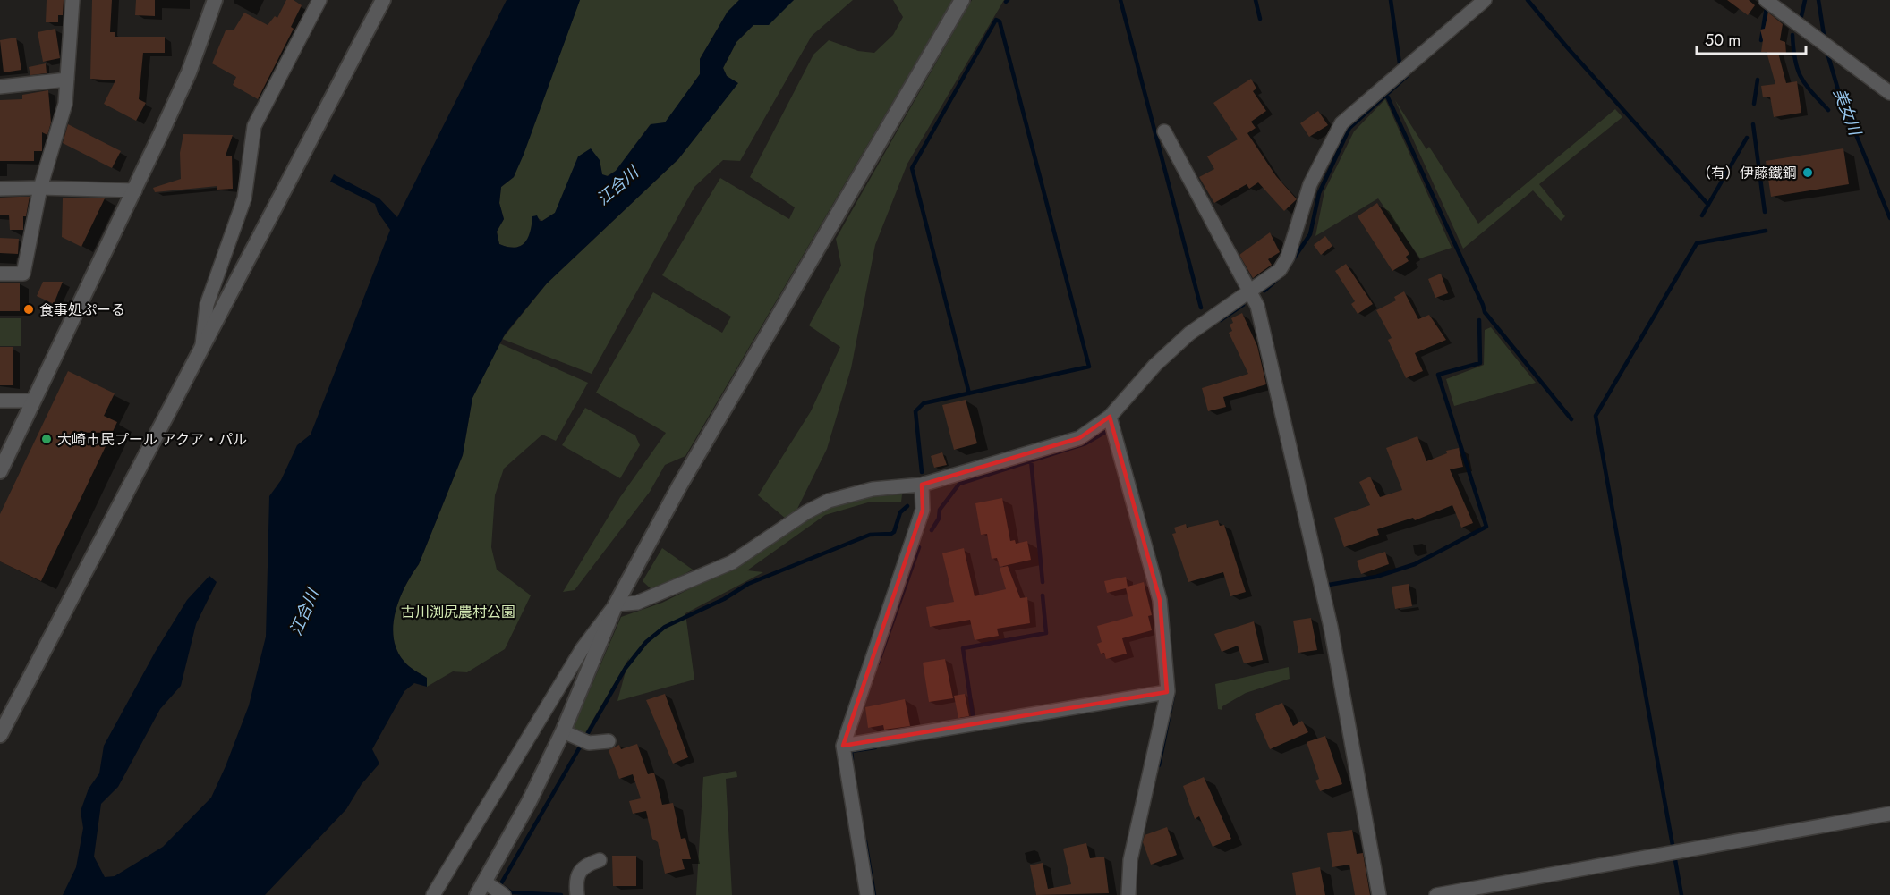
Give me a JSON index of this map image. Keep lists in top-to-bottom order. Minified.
{"water":["美女川","江合川"],"parks":["古川渕尻農村公園"],"places":["（有）伊藤鐵鋼","食事処ぷーる","大崎市民プール アクア・パル"],"scale_bar":"50 m"}
